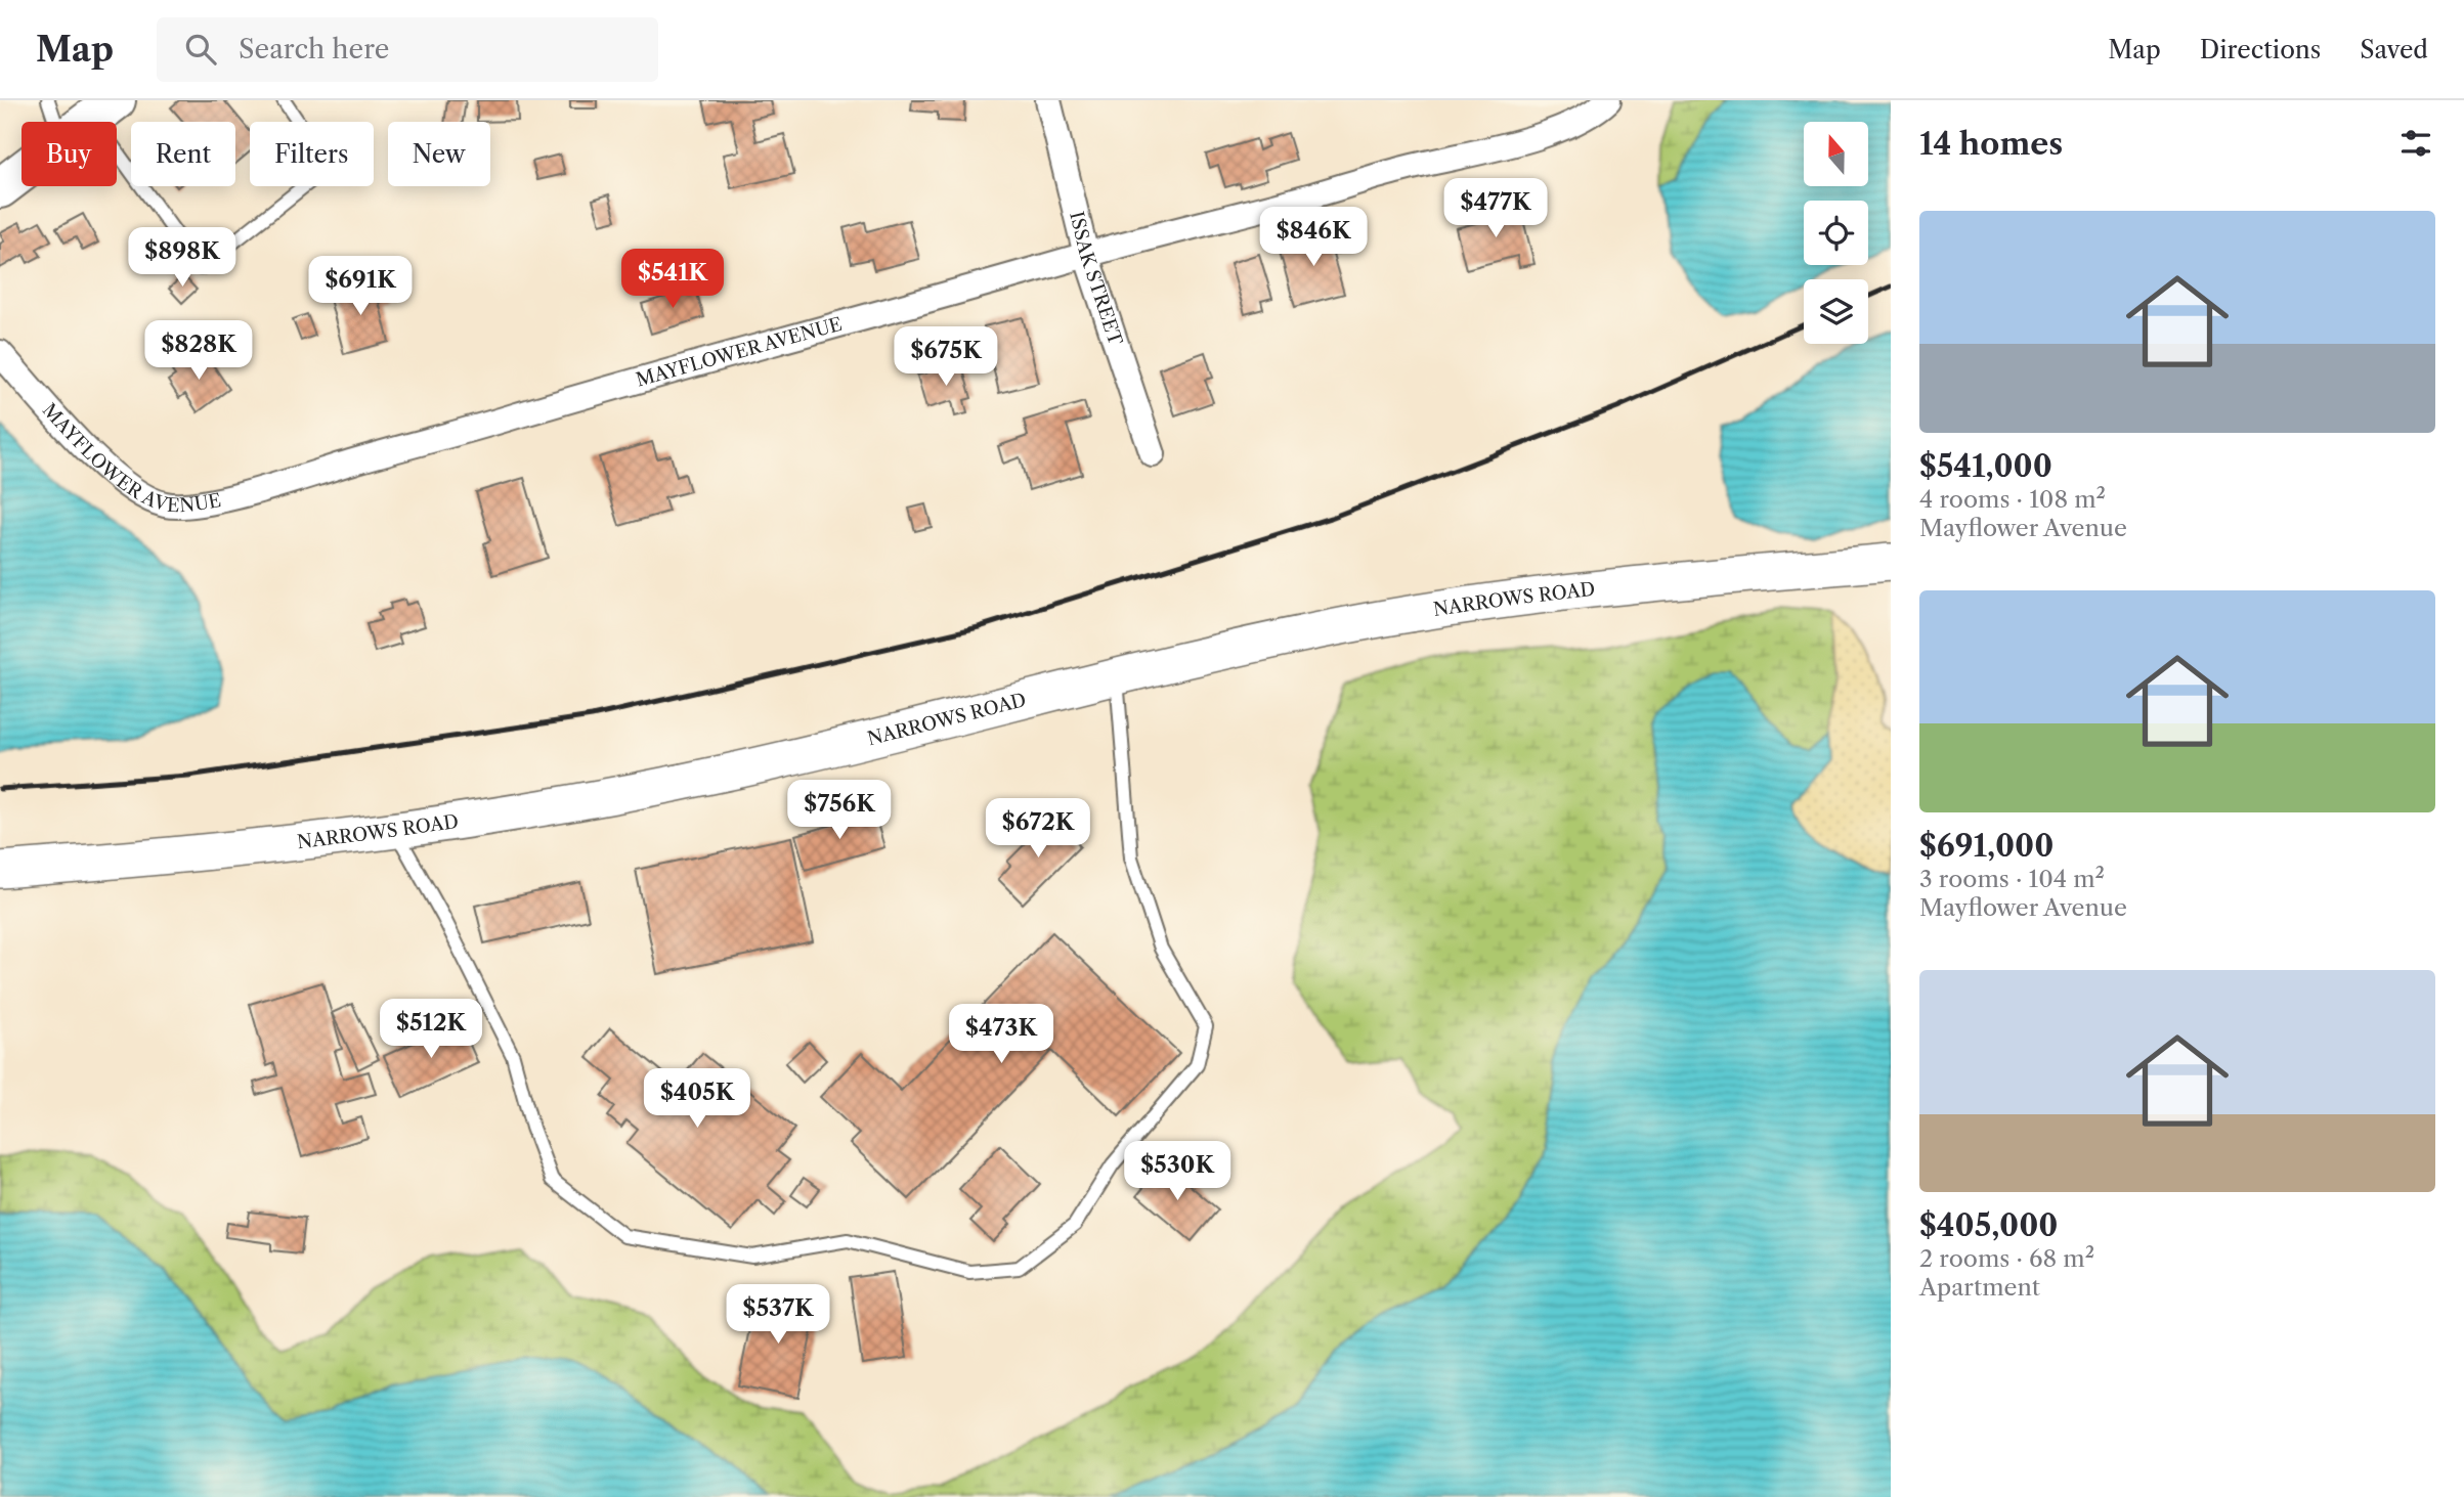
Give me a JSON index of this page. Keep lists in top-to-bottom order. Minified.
{"streets":{"main road":["NARROWS ROAD"],"street":["ISSAK STREET","MAYFLOWER AVENUE"]},"crossings":[["ISSAK STREET","MAYFLOWER AVENUE"]],"north":"top","page":{"header":"Map","search":"Search here","nav":["Map","Directions","Saved"],"heading":"14 homes","chip":["Buy","Rent","Filters","New"],"price":["$477K","$846K","$898K","$541K","$691K","$828K","$675K","$756K","$672K","$512K","$473K","$405K","$530K","$537K"],"list":[{"name":"$541,000","note":"4 rooms · 108 m² · Mayflower Avenue"},{"name":"$691,000","note":"3 rooms · 104 m² · Mayflower Avenue"},{"name":"$405,000","note":"2 rooms · 68 m² · Apartment"}]}}
